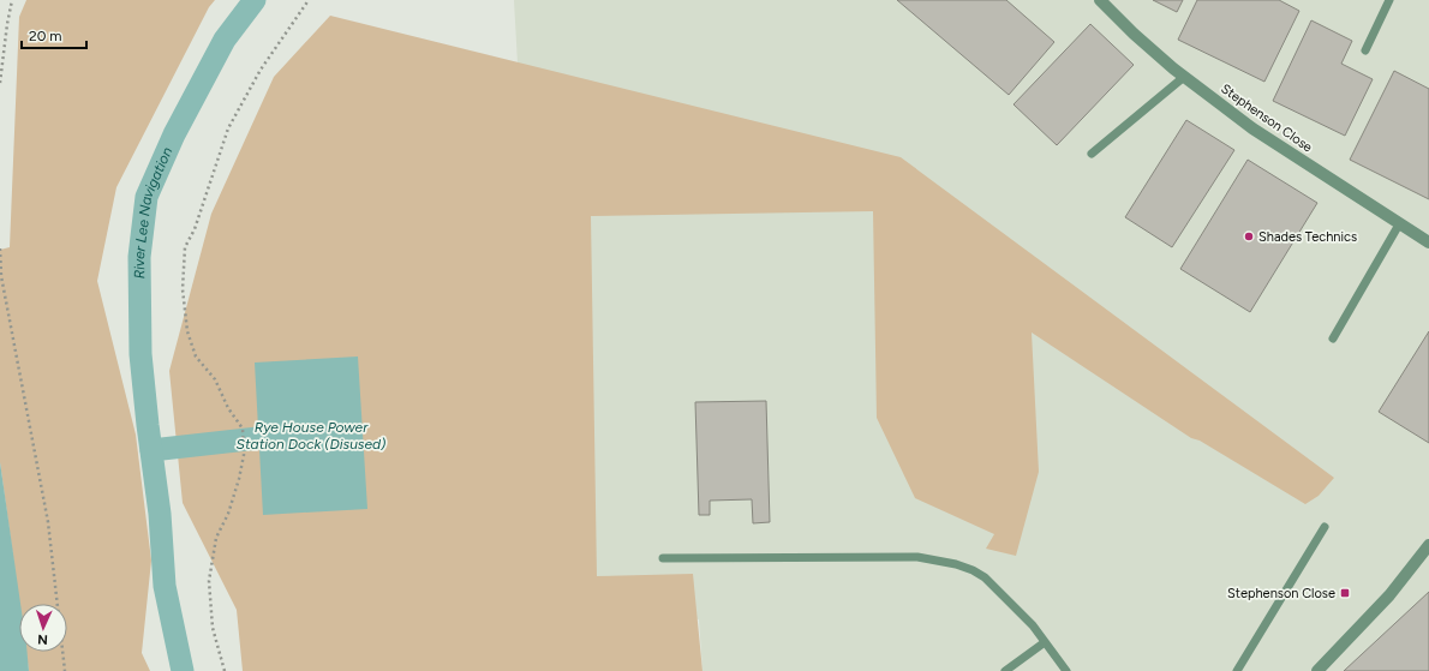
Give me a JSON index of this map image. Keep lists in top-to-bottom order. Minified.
{"streets":{"street":["Stephenson Close"]},"water":["River Lee Navigation","Rye House Power Station Dock (Disused)"],"places":{"other":["Shades Technics"],"transit":["Stephenson Close"]},"scale_bar":"20 m","north":"bottom"}
